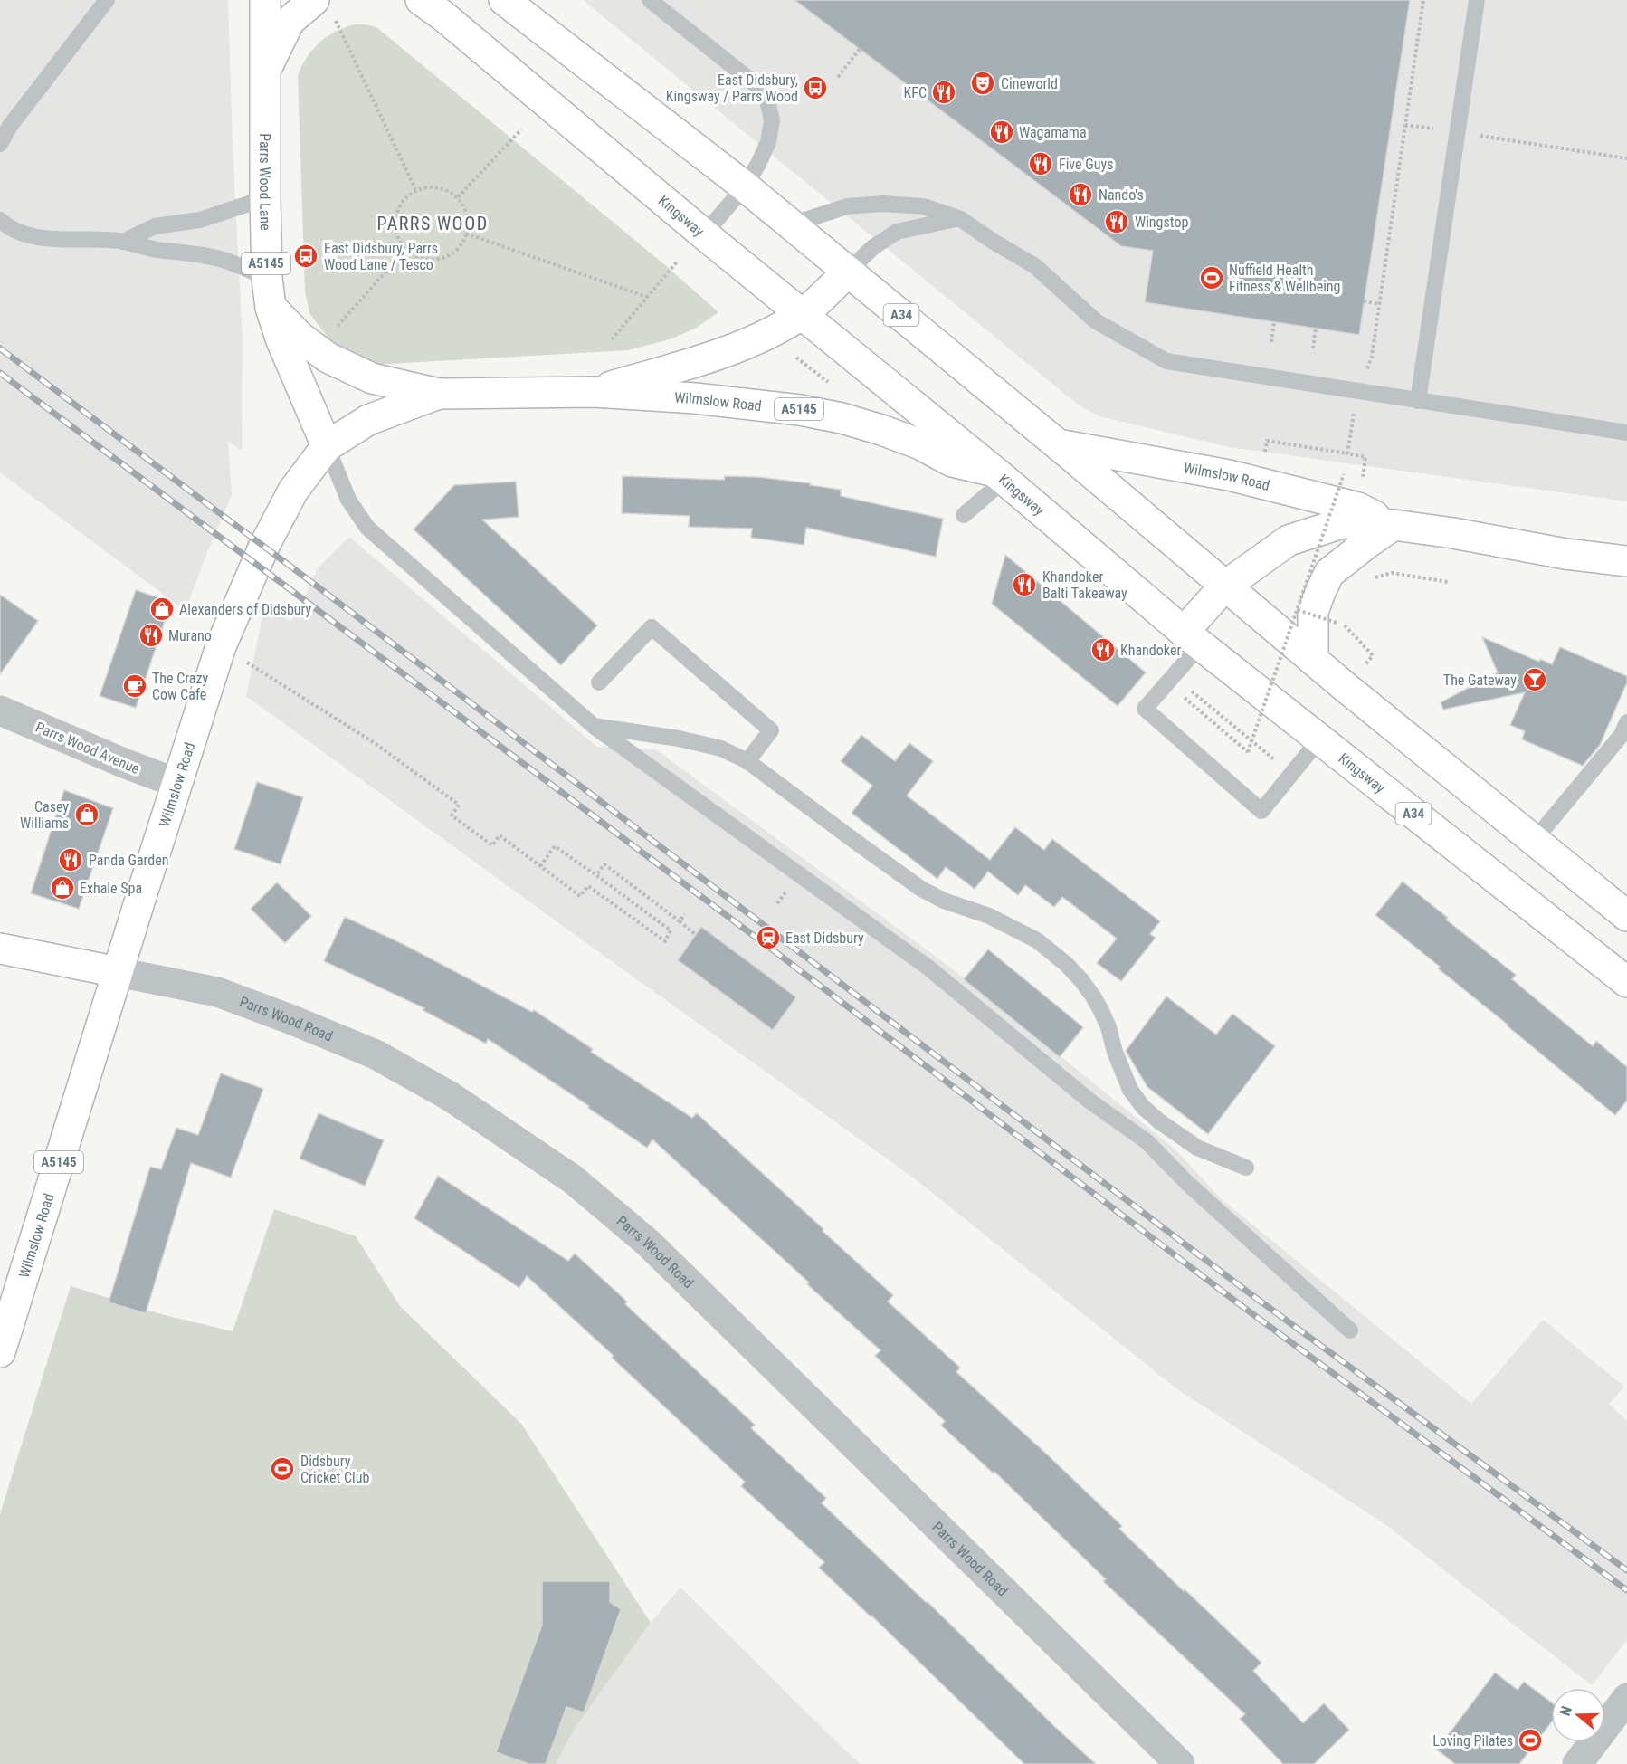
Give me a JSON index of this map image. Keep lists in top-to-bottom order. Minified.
{"streets":{"main road":["Parrs Wood Lane","Kingsway","A5145","A34","Wilmslow Road","Parrs Wood Road"],"street":["Parrs Wood Avenue"]},"crossings":[["Parrs Wood Lane","Wilmslow Road"],["Kingsway","Wilmslow Road"],["A34","Wilmslow Road"],["Wilmslow Road","Parrs Wood Avenue"],["Wilmslow Road","Parrs Wood Road"]],"districts":["PARRS WOOD"],"places":{"theatre":["Cineworld"],"bus stop":["East Didsbury, Kingsway / Parrs Wood","East Didsbury, Parrs Wood Lane / Tesco"],"restaurant":["KFC","Wagamama","Five Guys","Nando's","Wingstop","Khandoker Balti Takeaway","Murano","Khandoker","Panda Garden"],"sports":["Nuffield Health Fitness & Wellbeing","Didsbury Cricket Club","Loving Pilates"],"shop":["Alexanders of Didsbury","Casey Williams","Exhale Spa"],"bar":["The Gateway"],"cafe":["The Crazy Cow Cafe"],"station":["East Didsbury"]},"north":"left"}
